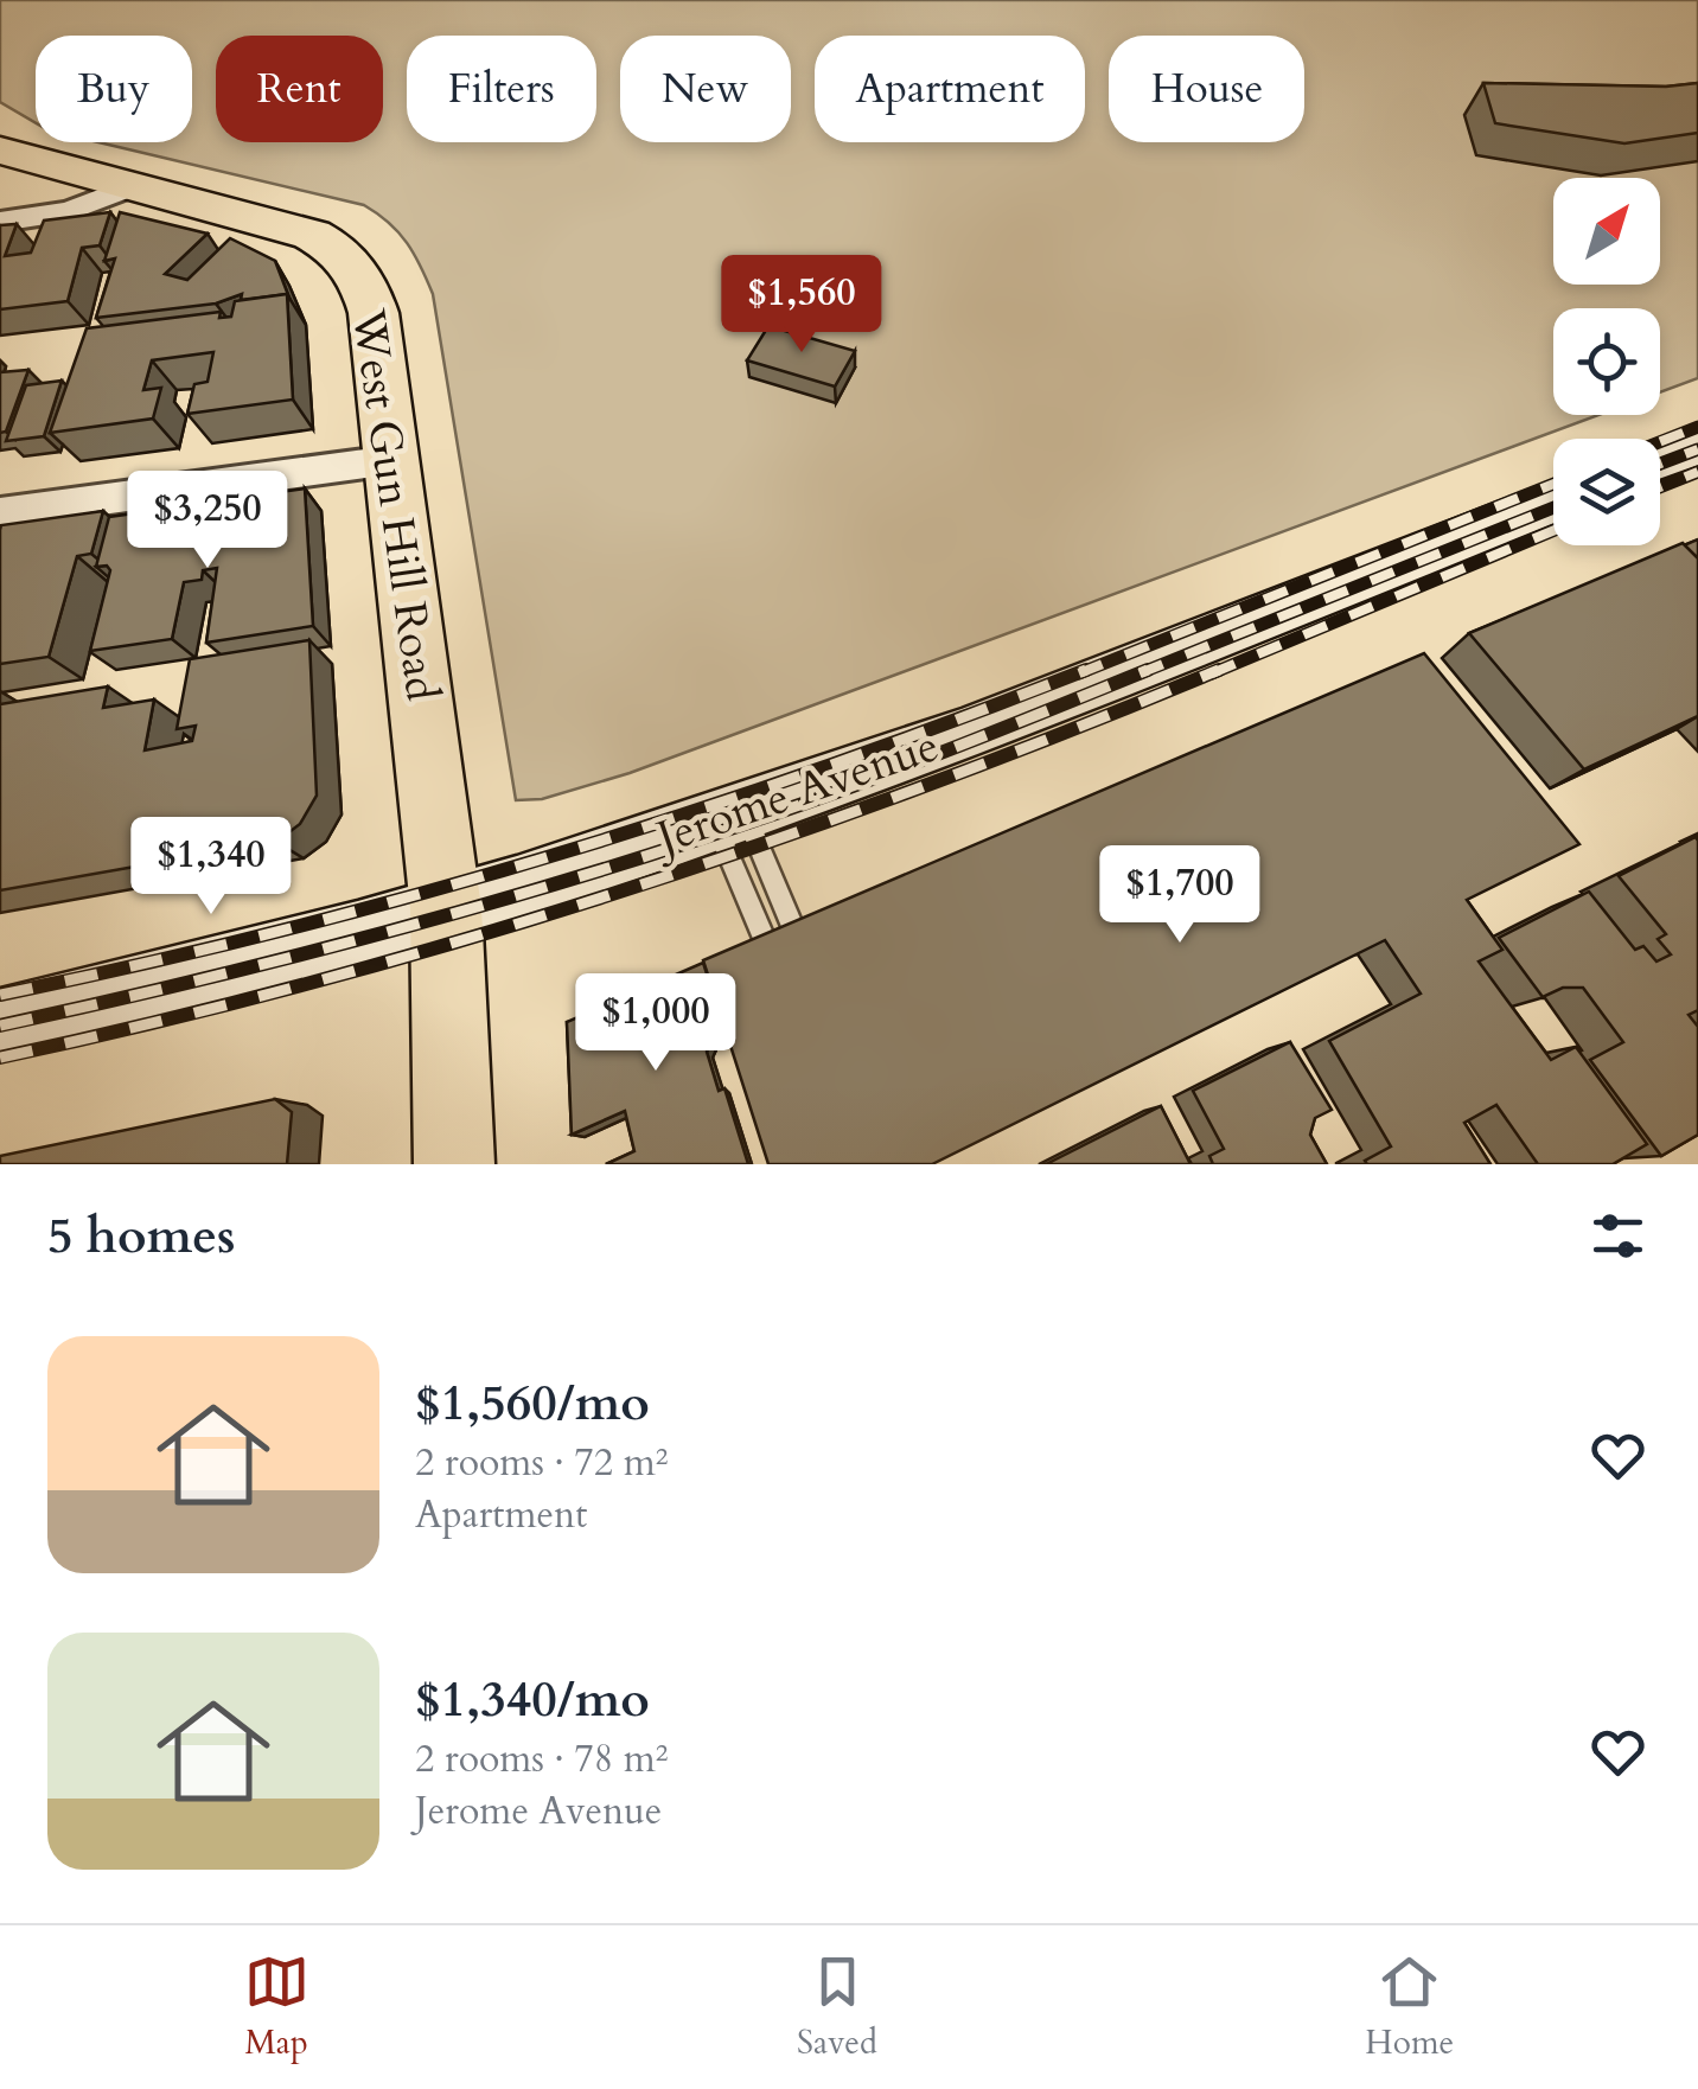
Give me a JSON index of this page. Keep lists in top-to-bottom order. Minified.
{"streets":{"main road":["West Gun Hill Road","Jerome Avenue"]},"crossings":[["West Gun Hill Road","Jerome Avenue"]],"north":"top right","page":{"chip":["Buy","Rent","Filters","New","Apartment","House"],"price":["$1,560","$3,250","$1,340","$1,700","$1,000"],"heading":"5 homes","list":[{"name":"$1,560/mo","note":"2 rooms · 72 m² · Apartment"},{"name":"$1,340/mo","note":"2 rooms · 78 m² · Jerome Avenue"}],"tabs":["Map","Saved","Home"]}}
